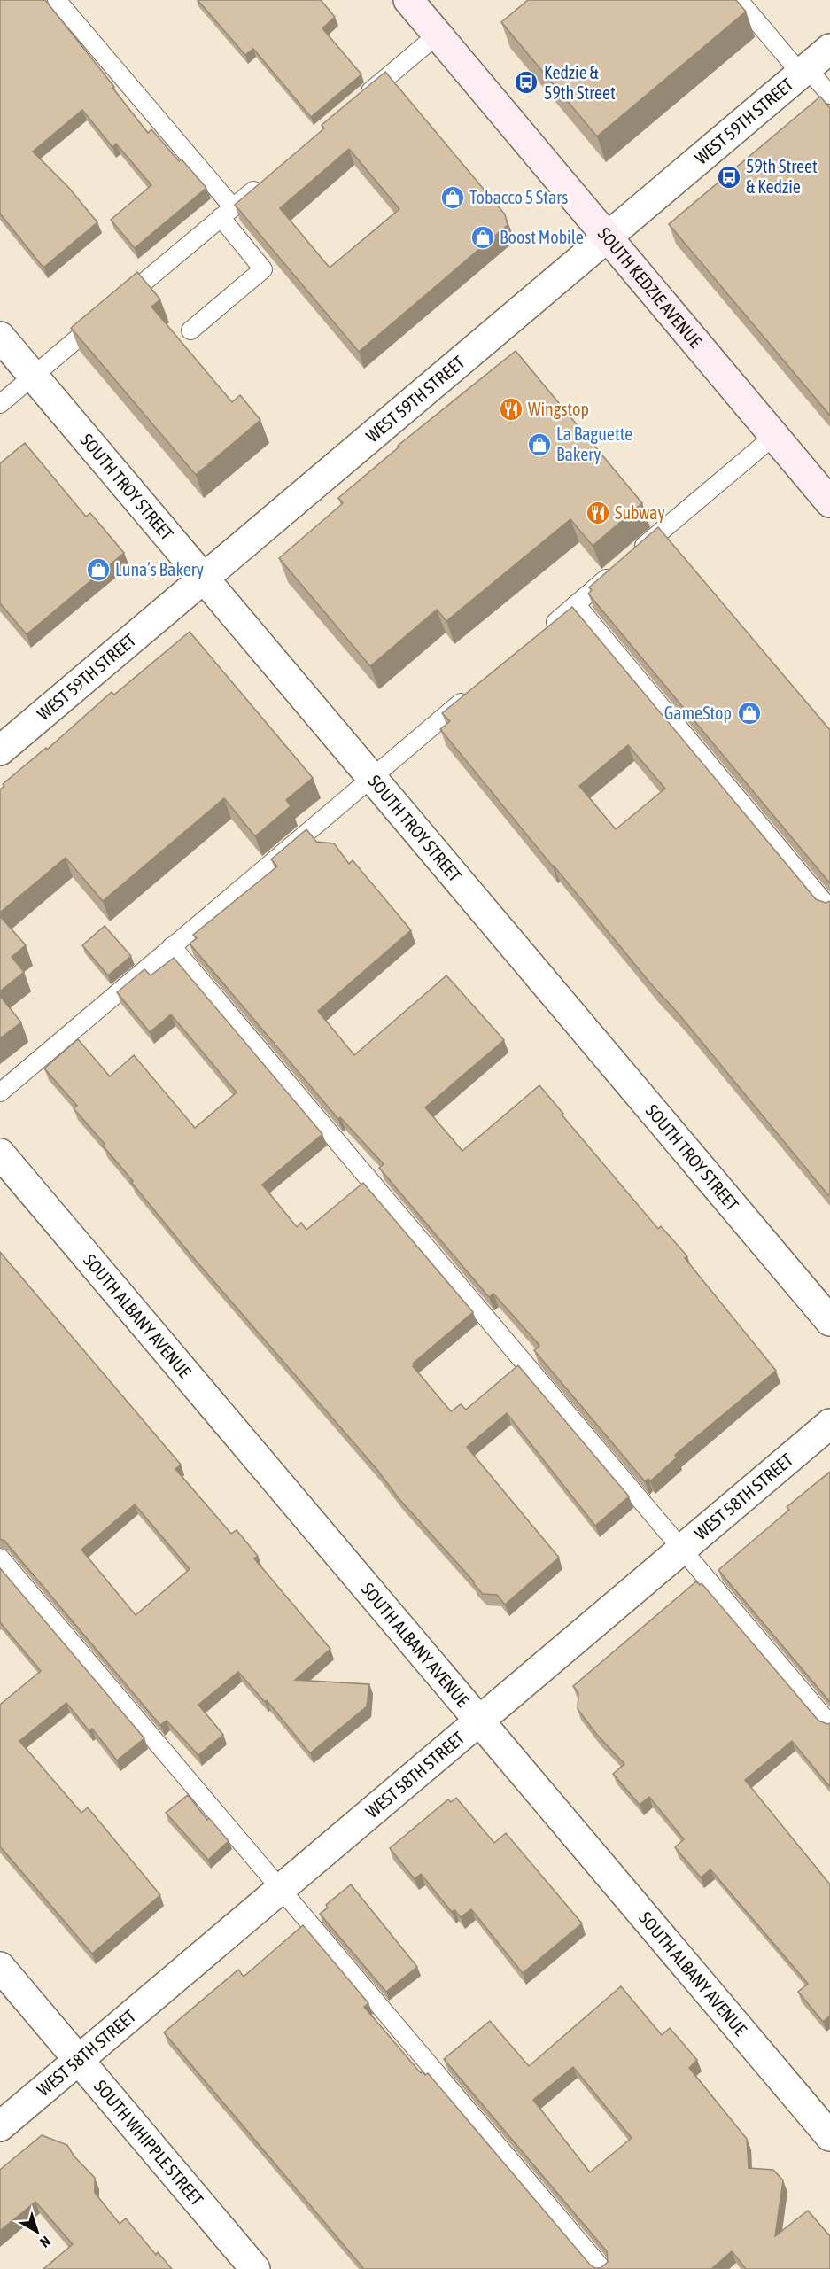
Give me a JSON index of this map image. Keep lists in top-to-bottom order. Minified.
{"streets":{"main road":["SOUTH KEDZIE AVENUE"],"street":["WEST 59TH STREET","SOUTH TROY STREET","SOUTH ALBANY AVENUE","WEST 58TH STREET","SOUTH WHIPPLE STREET"]},"crossings":[["WEST 59TH STREET","SOUTH KEDZIE AVENUE"],["WEST 59TH STREET","SOUTH TROY STREET"],["SOUTH ALBANY AVENUE","WEST 58TH STREET"],["WEST 58TH STREET","SOUTH WHIPPLE STREET"]],"places":{"bus stop":["Kedzie & 59th Street","59th Street & Kedzie"],"shop":["Tobacco 5 Stars","Boost Mobile","La Baguette Bakery","Luna’s Bakery","GameStop"],"restaurant":["Wingstop","Subway"]},"north":"bottom right"}
